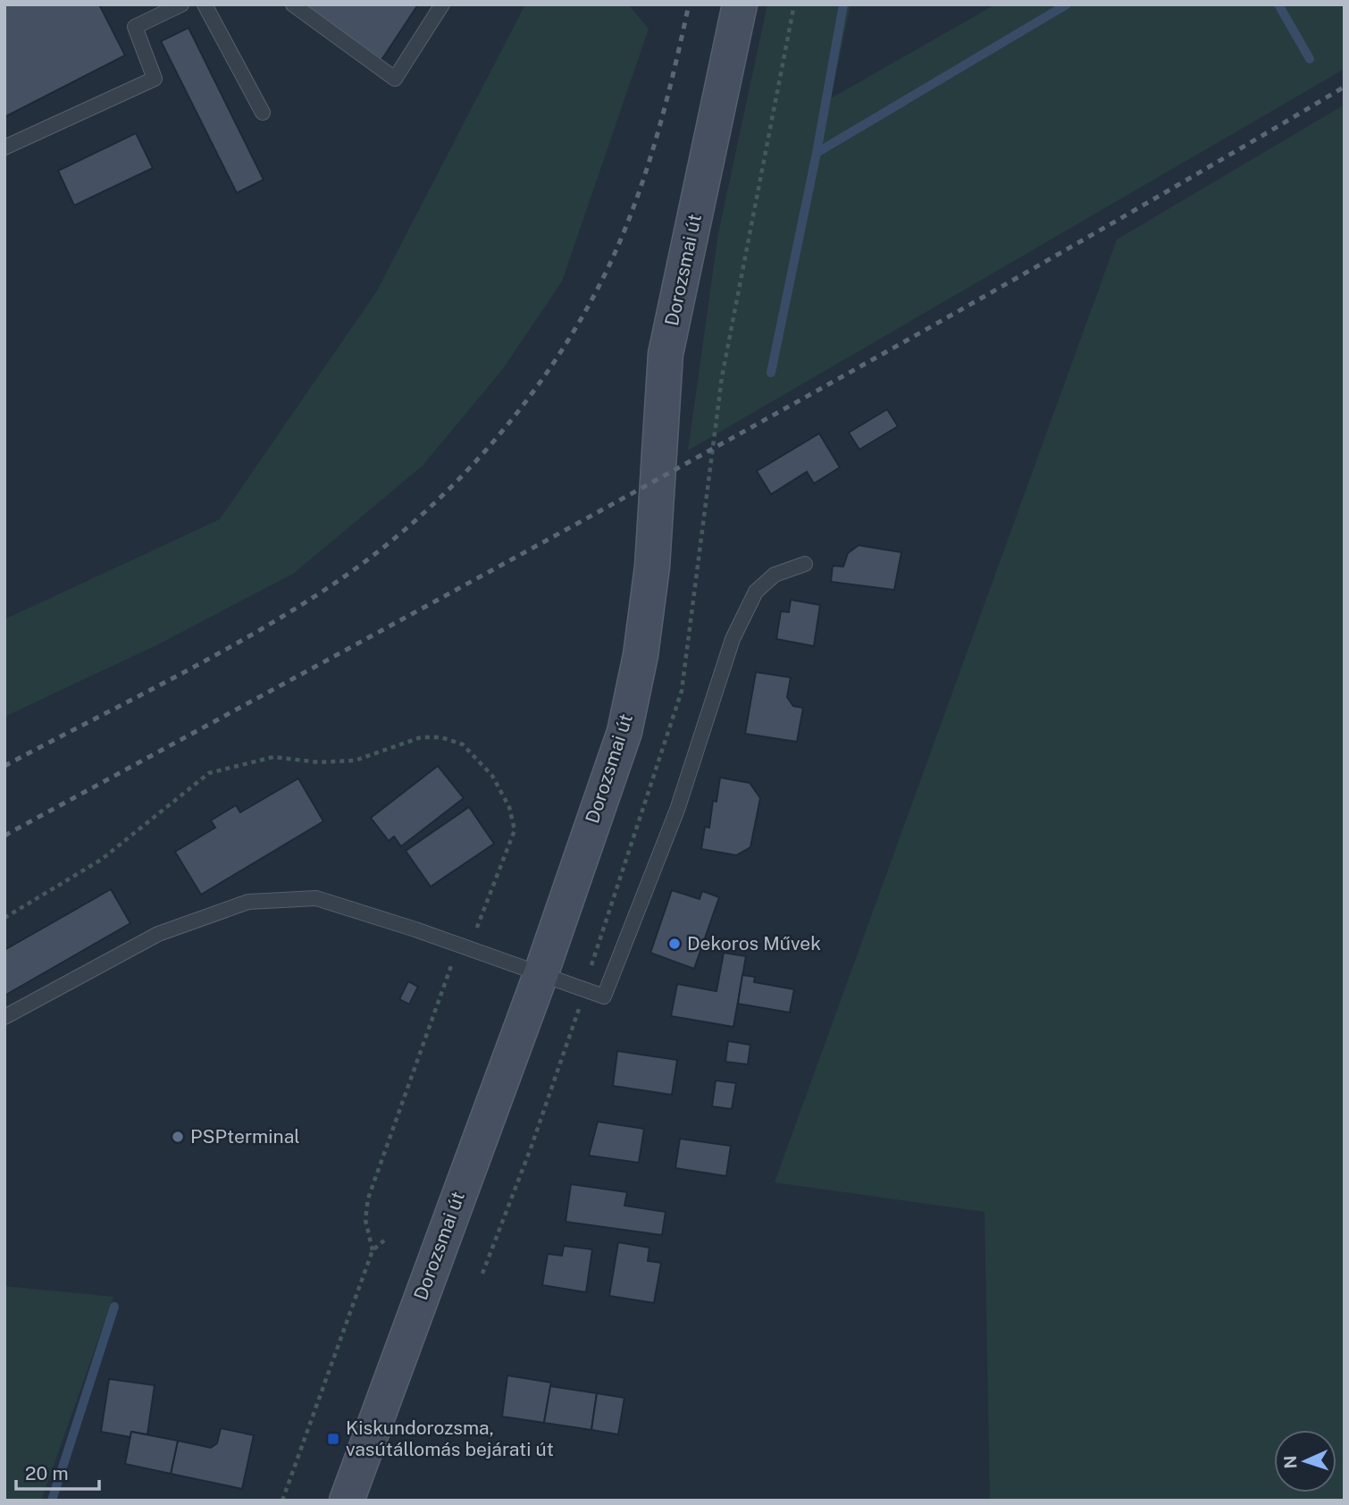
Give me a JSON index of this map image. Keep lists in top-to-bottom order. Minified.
{"streets":{"main road":["Dorozsmai út"]},"places":{"other":["Dekoros Művek","PSPterminal"],"transit":["Kiskundorozsma, vasútállomás bejárati út"]},"scale_bar":"20 m","north":"left"}
